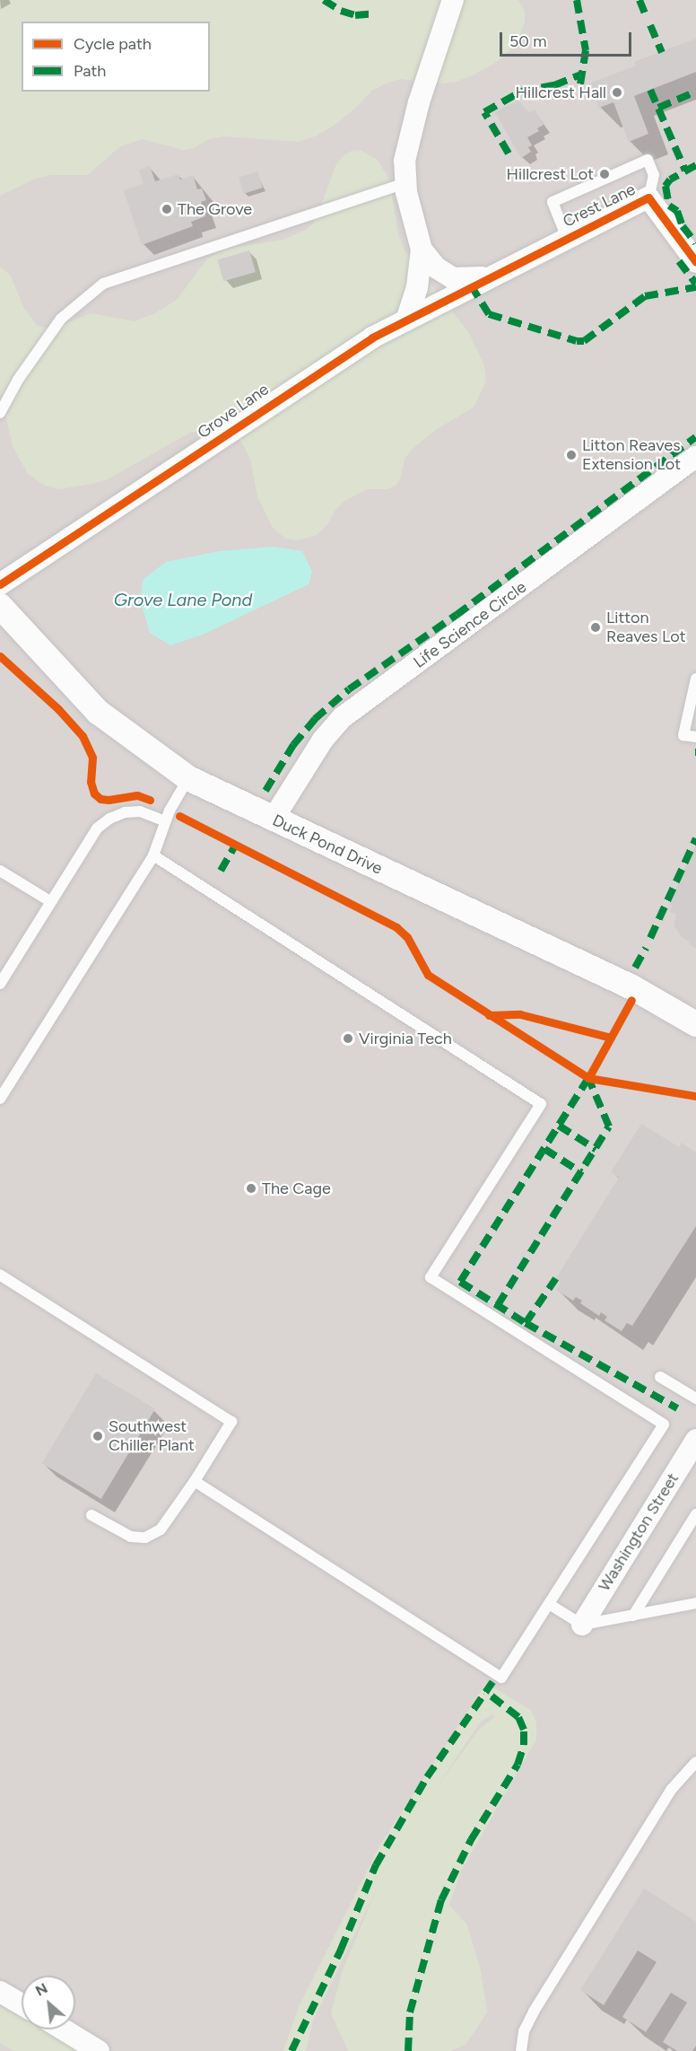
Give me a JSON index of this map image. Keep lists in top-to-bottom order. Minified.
{"streets":{"street":["Crest Lane","Grove Lane","Life Science Circle","Duck Pond Drive","Washington Street"]},"crossings":[["Crest Lane","Grove Lane"],["Life Science Circle","Duck Pond Drive"]],"water":["Grove Lane Pond"],"places":["Hillcrest Hall","Hillcrest Lot","The Grove","Litton Reaves Extension Lot","Litton Reaves Lot","Virginia Tech","The Cage","Southwest Chiller Plant"],"legend":["Cycle path","Path"],"scale_bar":"50 m","north":"top left"}
